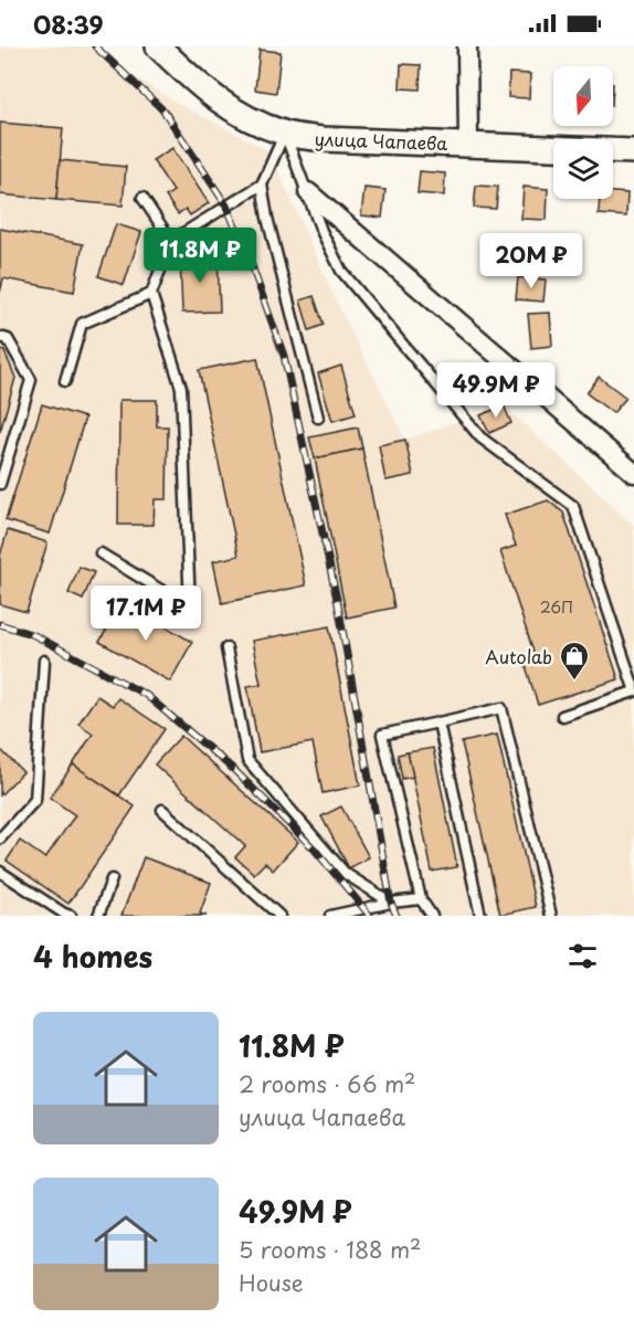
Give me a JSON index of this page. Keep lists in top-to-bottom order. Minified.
{"streets":{"street":["улица Чапаева"]},"places":{"shop":["Autolab"]},"house_numbers":["26П"],"north":"bottom","page":{"status":"08:39","price":["11.8M ₽","20M ₽","49.9M ₽","17.1M ₽"],"heading":"4 homes","list":[{"name":"11.8M ₽","note":"2 rooms · 66 m² · улица Чапаева"},{"name":"49.9M ₽","note":"5 rooms · 188 m² · House"}]}}
